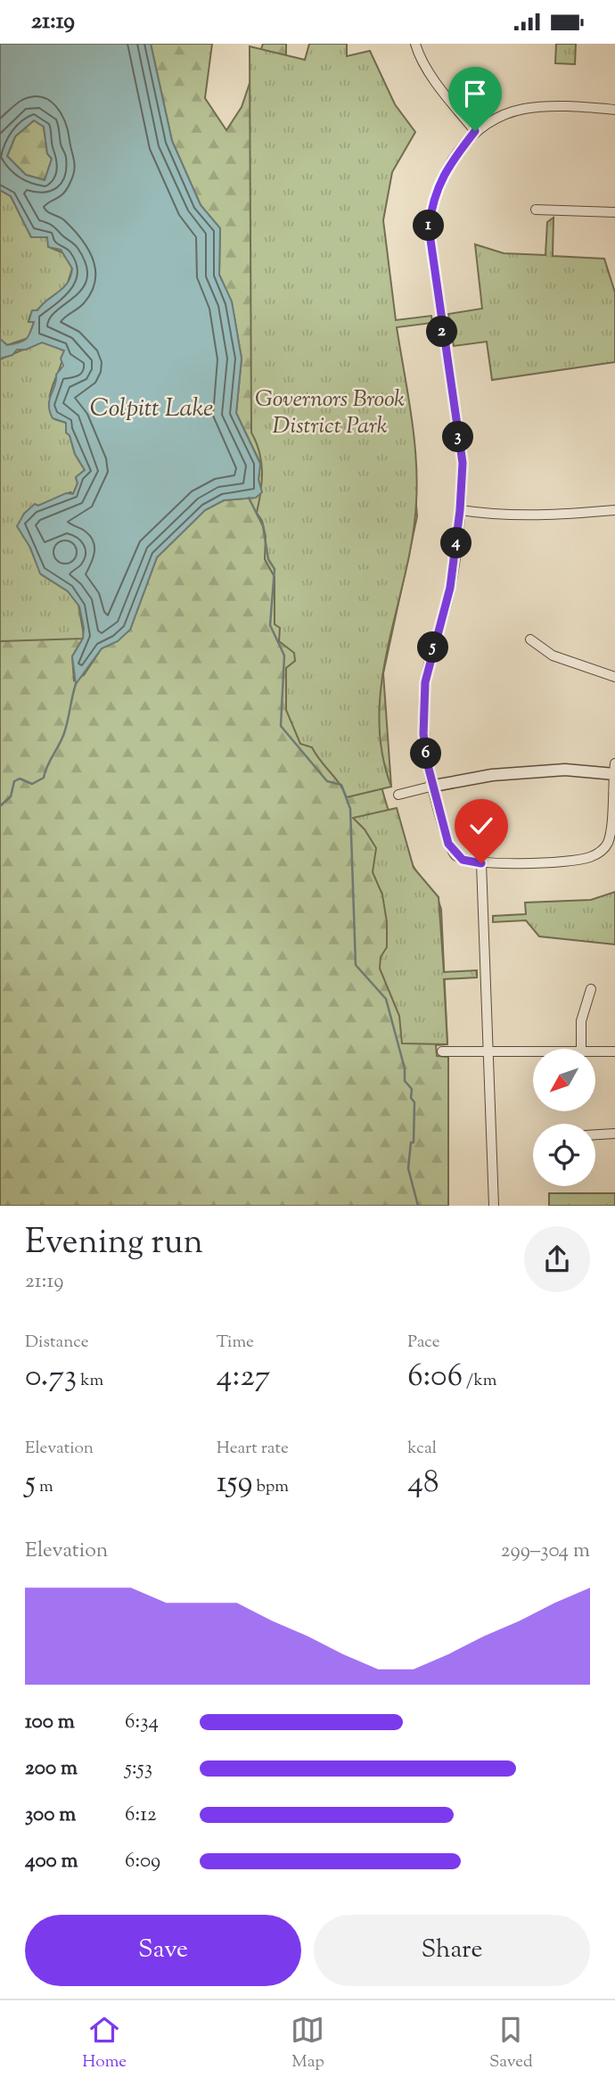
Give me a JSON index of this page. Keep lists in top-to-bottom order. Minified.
{"water":["Colpitt Lake"],"parks":["Governors Brook District Park"],"north":"bottom left","page":{"status":"21:19","pins":["1","2","3","4","5","6"],"heading":["Evening run","21:19"],"stats":[["Distance","0.73 km"],["Time","4:27"],["Pace","6:06 /km"],["Elevation","5 m"],["Heart rate","159 bpm"],["kcal","48"]],"chart":["Elevation","299–304 m"],"list":[{"name":"100 m","note":"6:34"},{"name":"200 m","note":"5:53"},{"name":"300 m","note":"6:12"},{"name":"400 m","note":"6:09"}],"buttons":["Save","Share"],"tabs":["Home","Map","Saved"]}}
